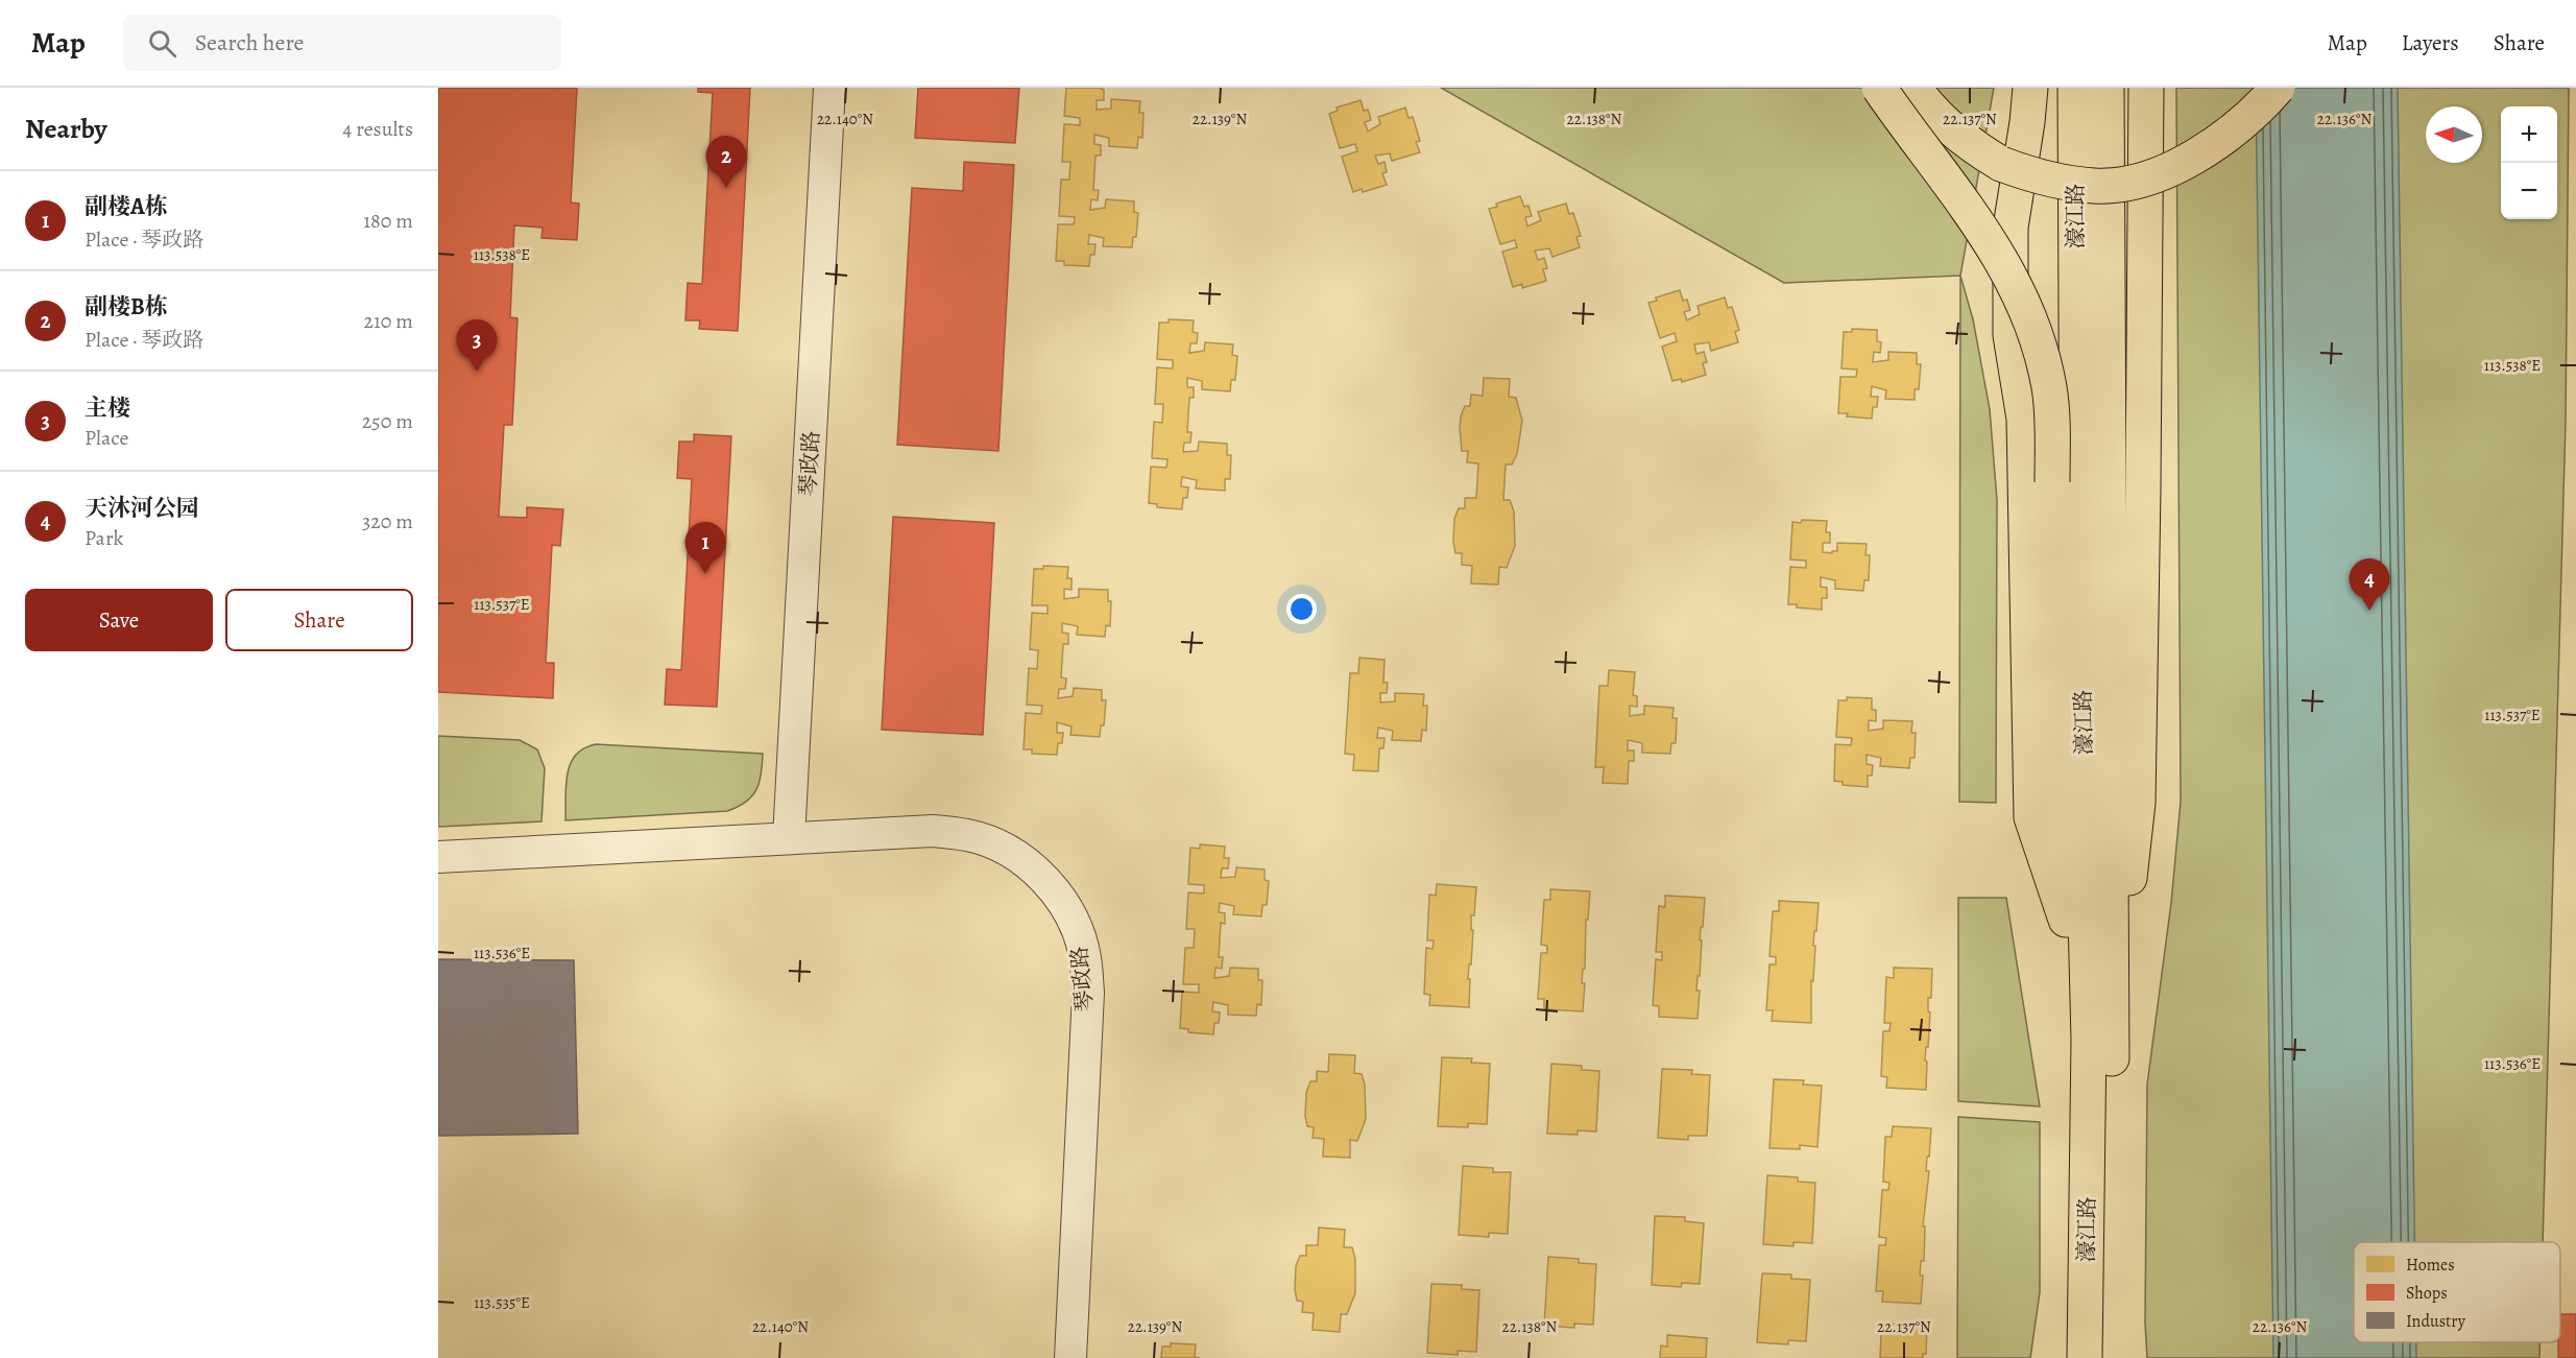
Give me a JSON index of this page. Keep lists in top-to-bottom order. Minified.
{"streets":{"main road":["濠江路"],"street":["琴政路"]},"legend":["Homes","Shops","Industry"],"north":"left","page":{"header":"Map","search":"Search here","nav":["Map","Layers","Share"],"heading":["Nearby","4 results"],"map_buttons":["+","−"],"pins":["2","3","1","4"],"list":[{"mark":"1","name":"副楼A栋","note":"Place · 琴政路","value":"180 m"},{"mark":"2","name":"副楼B栋","note":"Place · 琴政路","value":"210 m"},{"mark":"3","name":"主楼","note":"Place","value":"250 m"},{"mark":"4","name":"天沐河公园","note":"Park","value":"320 m"}],"buttons":["Save","Share"]},"coordinates":["22.140°N","22.139°N","22.138°N","22.137°N","22.136°N","113.538°E","113.537°E","113.536°E","113.535°E"]}
